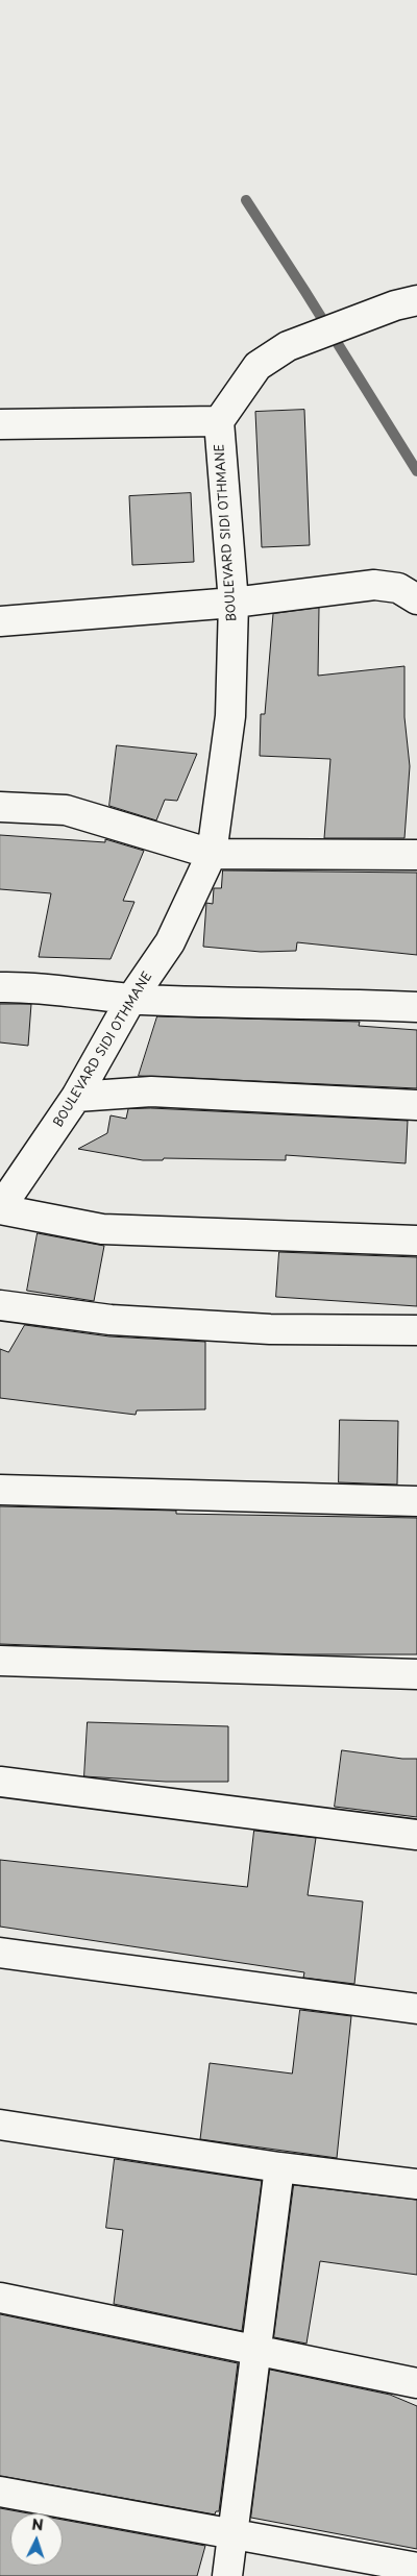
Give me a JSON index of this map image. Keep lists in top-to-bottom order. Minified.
{"streets":{"street":["BOULEVARD SIDI OTHMANE"]},"north":"top"}
